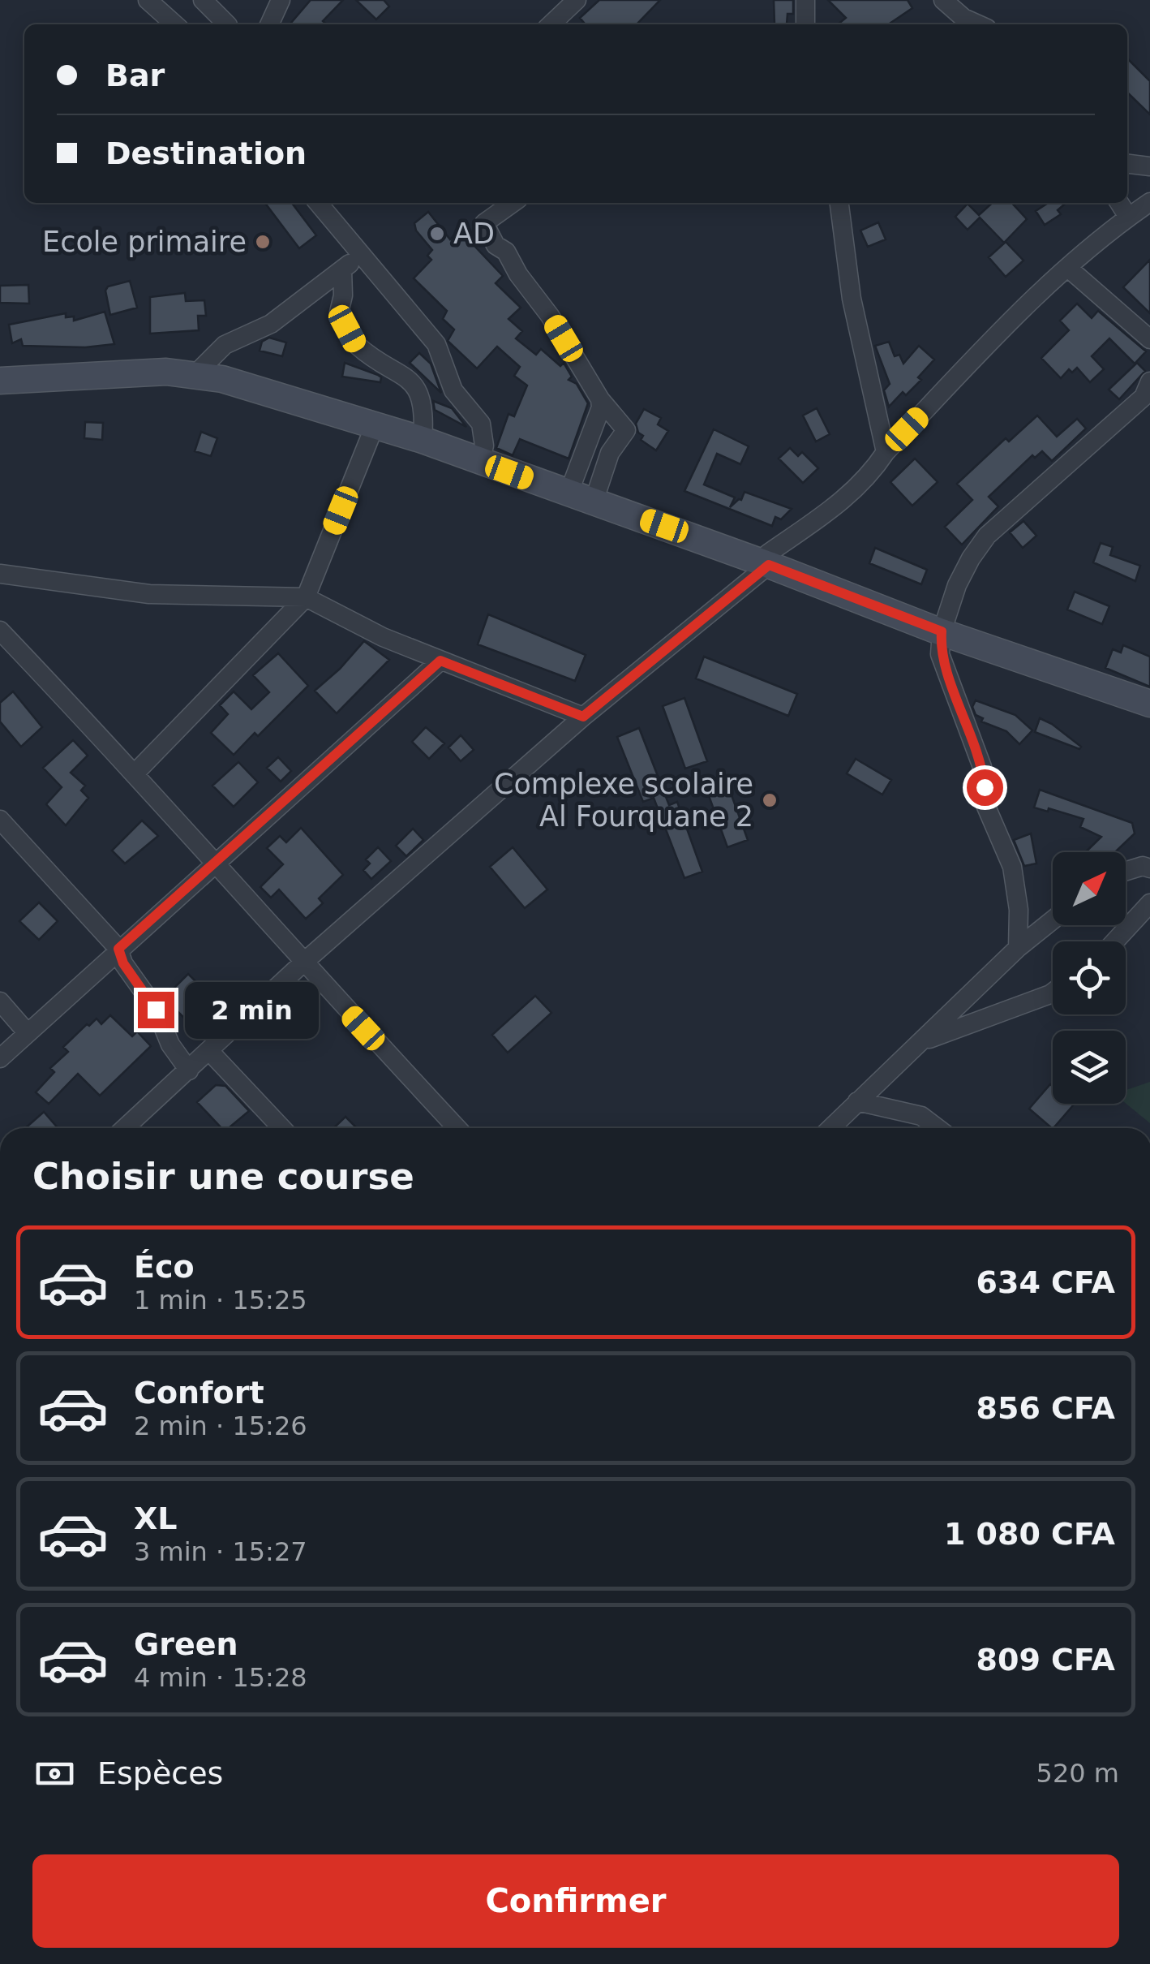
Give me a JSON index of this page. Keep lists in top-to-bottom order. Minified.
{"places":["AD","Ecole primaire","Complexe scolaire Al Fourquane 2"],"north":"top right","page":{"banner":["Bar","Destination"],"bubble":"2 min","heading":"Choisir une course","list":[{"name":"Éco","note":"1 min · 15:25","value":"634 CFA"},{"name":"Confort","note":"2 min · 15:26","value":"856 CFA"},{"name":"XL","note":"3 min · 15:27","value":"1 080 CFA"},{"name":"Green","note":"4 min · 15:28","value":"809 CFA"}],"pay":["Espèces","520 m"],"buttons":"Confirmer"}}
